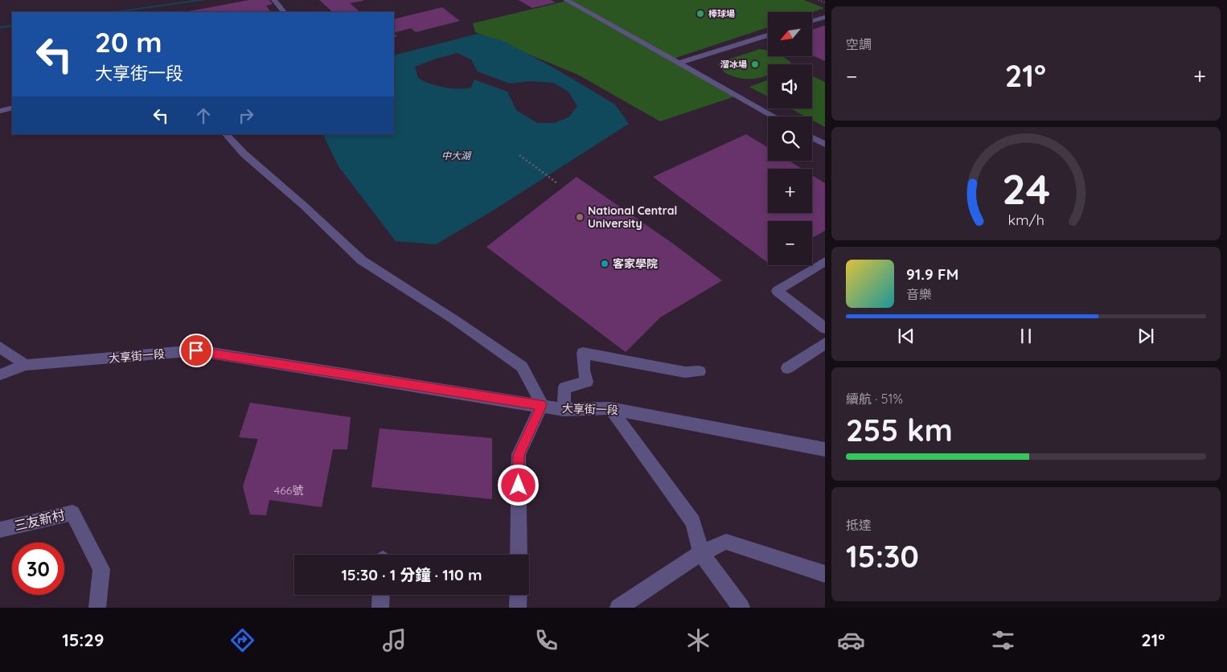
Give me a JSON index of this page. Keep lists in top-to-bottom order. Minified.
{"streets":{"street":["大享街一段","三友新村"]},"water":["中大湖"],"places":["棒球場","溜冰場","National Central University","客家學院"],"house_numbers":["466號"],"north":"bottom left","page":{"tile":["空調",["續航 · 51%","255 km"],["抵達","15:30"]],"map_buttons":["+","−"],"turn":["20 m","大享街一段"],"heat":["−","21°","+"],"song":["91.9 FM","音樂"],"limit":"30","trip":"15:30 · 1 分鐘 · 110 m","tabs":["15:29","21°"],"gauge":["24","km/h"]}}
